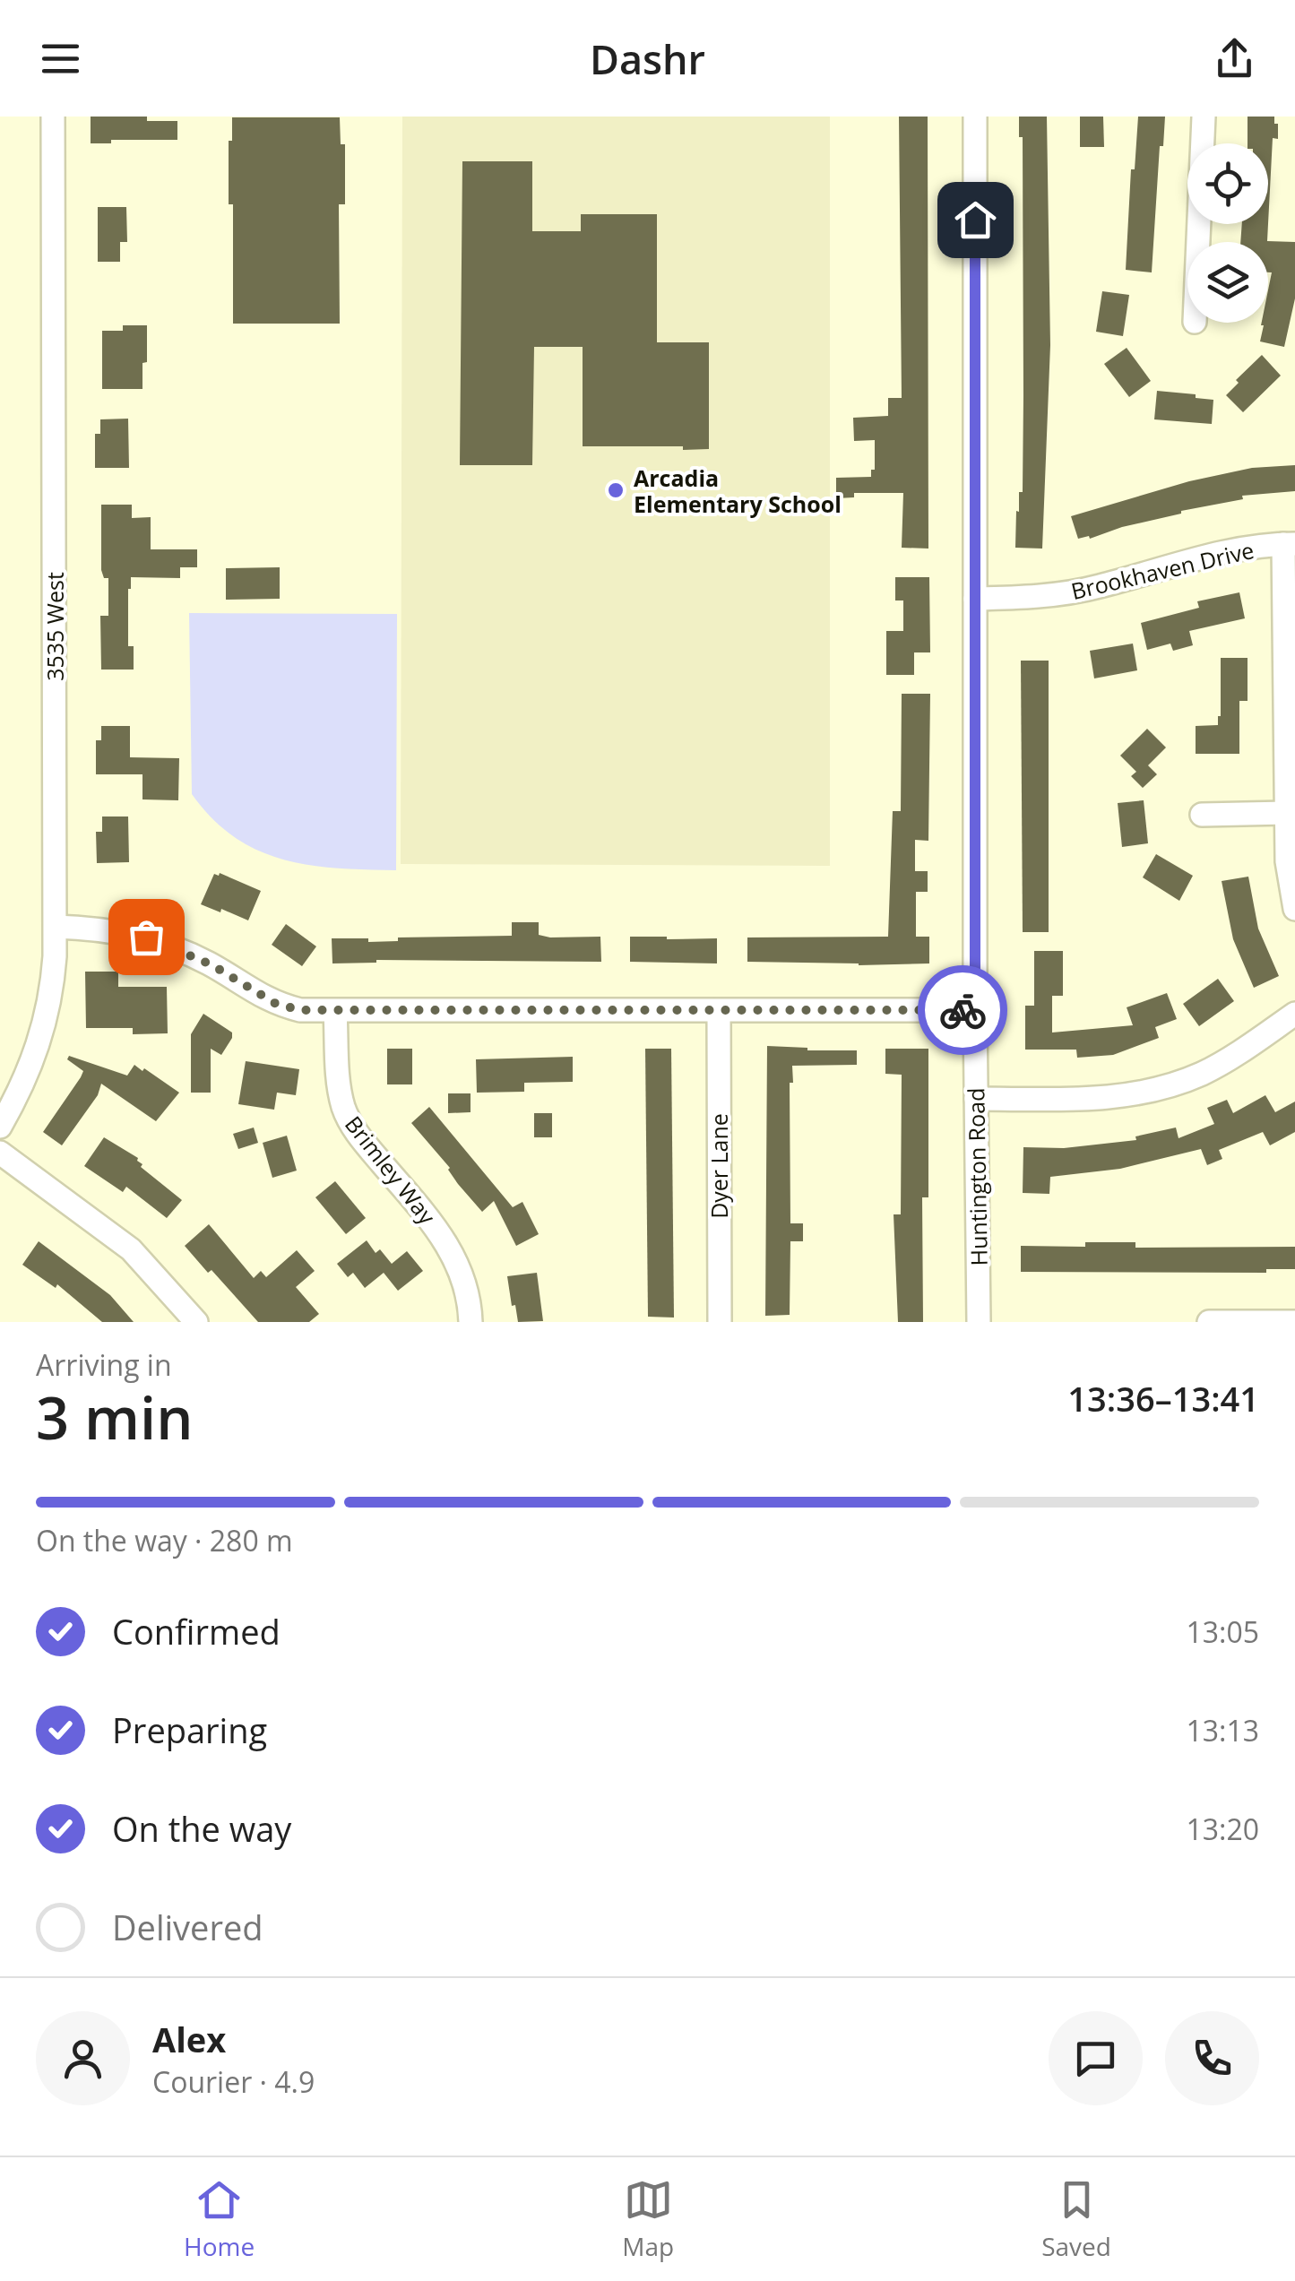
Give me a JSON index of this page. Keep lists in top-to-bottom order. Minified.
{"streets":{"street":["Brookhaven Drive","3535 West","Dyer Lane","Brimley Way","Huntington Road"]},"crossings":[["Brookhaven Drive","Huntington Road"]],"places":["Arcadia Elementary School"],"page":{"header":"Dashr","heading":["3 min","Arriving in","13:36–13:41"],"panel":["Alex","Courier · 4.9"],"bar":"On the way · 280 m","list":[["Confirmed","13:05"],["Preparing","13:13"],["On the way","13:20"],"Delivered"],"tabs":["Home","Map","Saved"]}}
